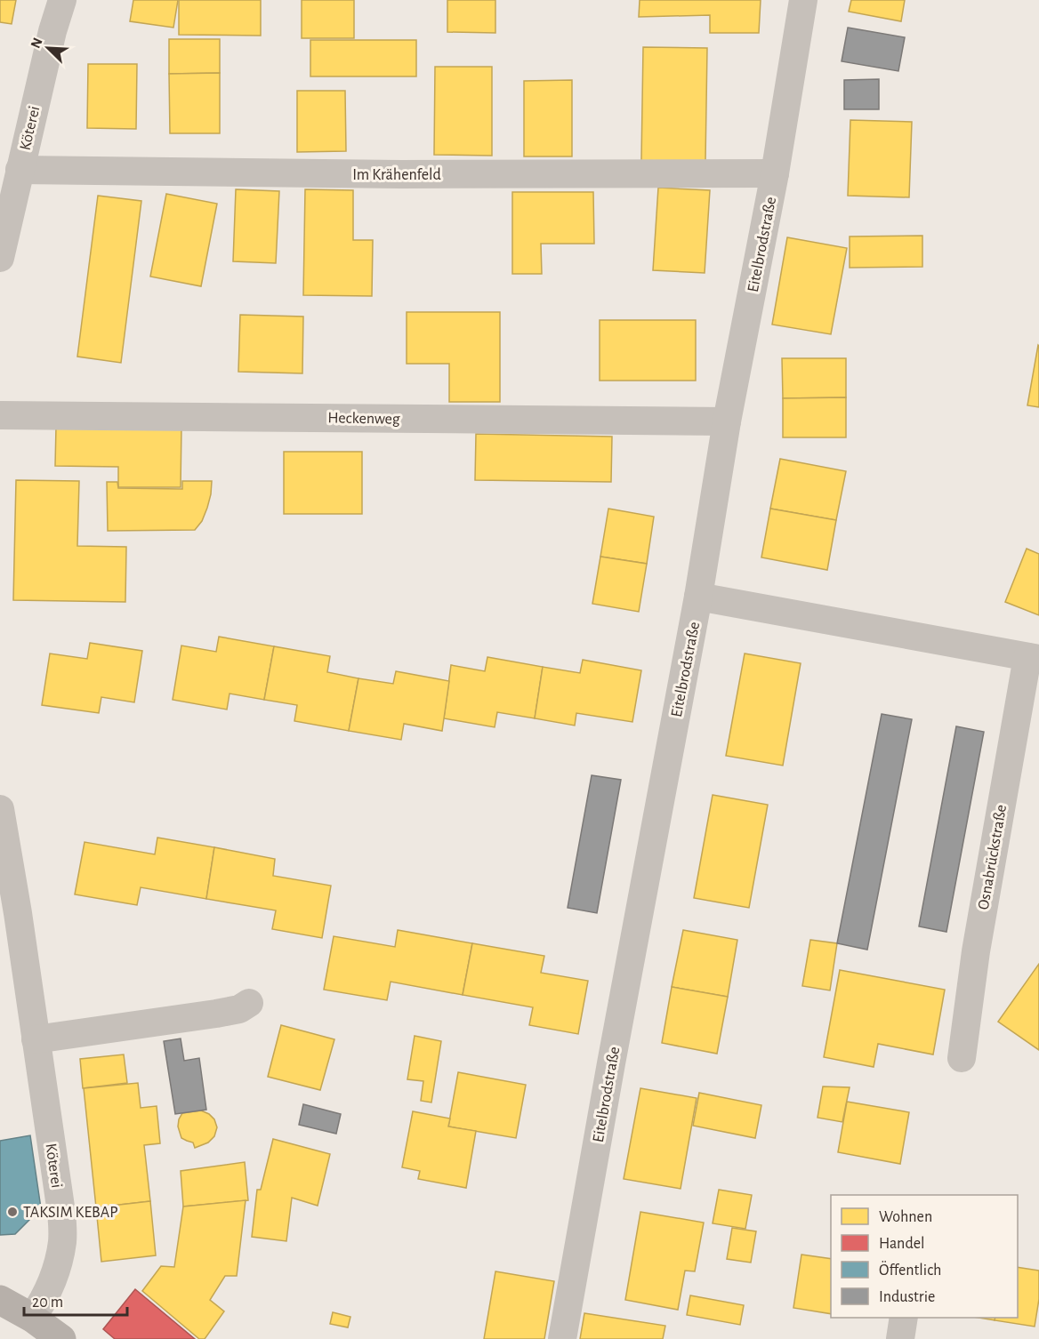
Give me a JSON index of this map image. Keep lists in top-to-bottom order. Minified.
{"streets":{"street":["Köterei","Im Krähenfeld","Eitelbrodstraße","Heckenweg","Osnabrückstraße"]},"crossings":[["Köterei","Im Krähenfeld"],["Im Krähenfeld","Eitelbrodstraße"],["Eitelbrodstraße","Heckenweg"],["Eitelbrodstraße","Osnabrückstraße"]],"places":["TAKSIM KEBAP"],"legend":["Wohnen","Handel","Öffentlich","Industrie"],"scale_bar":"20 m","north":"top left"}
